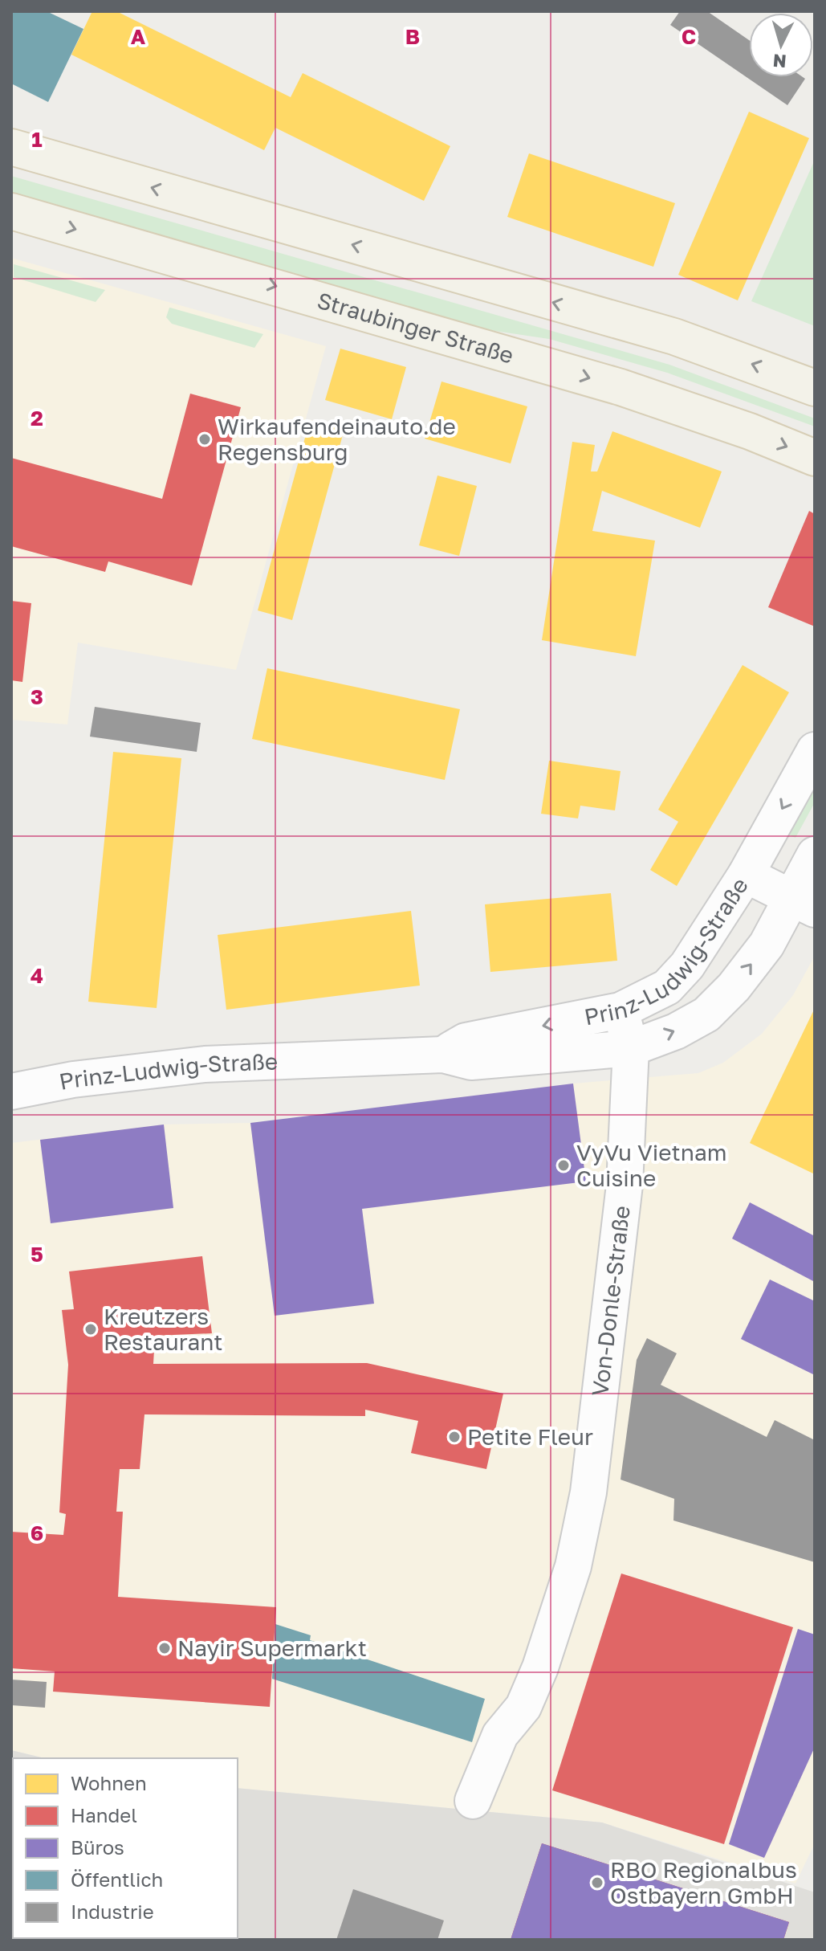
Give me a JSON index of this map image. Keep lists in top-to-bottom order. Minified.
{"streets":{"main road":["Straubinger Straße"],"street":["Prinz-Ludwig-Straße","Von-Donle-Straße"]},"crossings":[["Prinz-Ludwig-Straße","Von-Donle-Straße"]],"places":["Wirkaufendeinauto.de Regensburg","VyVu Vietnam Cuisine","Kreutzers Restaurant","Petite Fleur","Nayir Supermarkt","RBO Regionalbus Ostbayern GmbH"],"legend":["Wohnen","Handel","Büros","Öffentlich","Industrie"],"north":"bottom","grid":{"columns":["A","B","C"],"rows":["1","2","3","4","5","6"]}}
